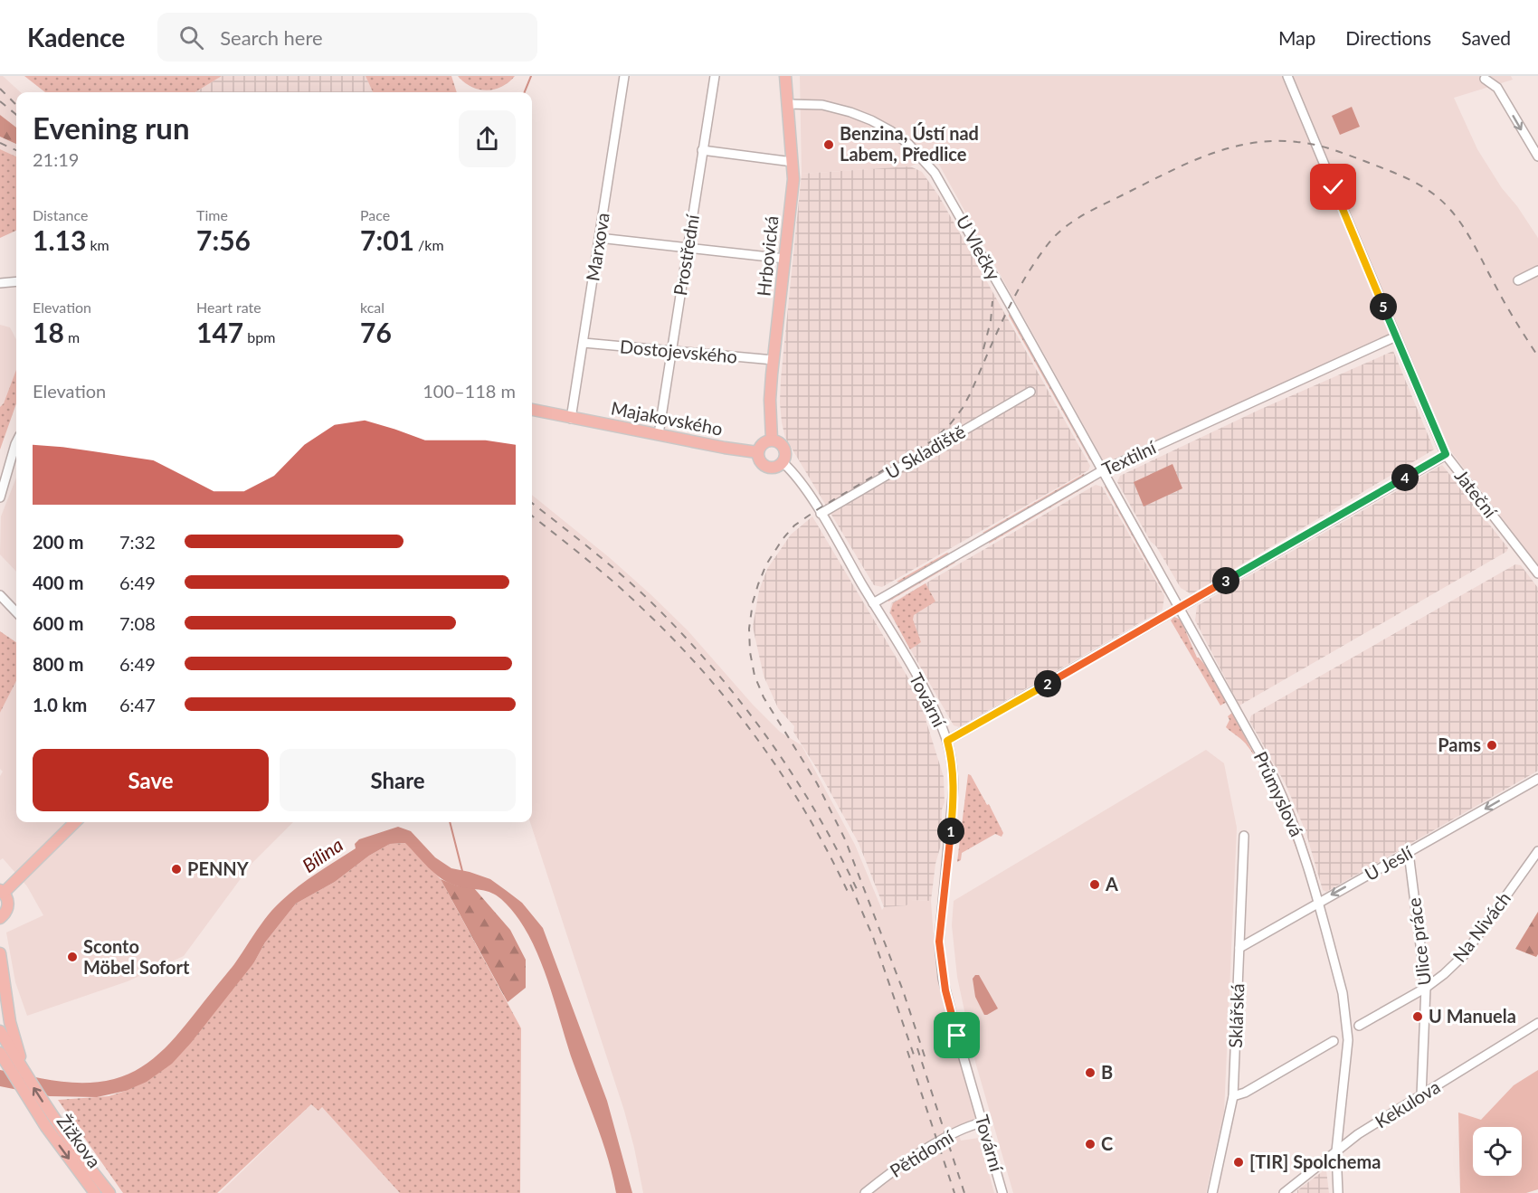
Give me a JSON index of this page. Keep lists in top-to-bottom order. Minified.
{"streets":{"main road":["Hrbovická","Majakovského","Žižkova"],"street":["Marxova","U Vlečky","Prostřední","Dostojevského","U Skladiště","Textilní","Jateční","Tovární","Průmyslová","U Jeslí","Na Nivách","Ulice práce","Sklářská","Kekulova","Pětidomí"]},"crossings":[["Marxova","Dostojevského"],["Marxova","Majakovského"],["U Vlečky","Hrbovická"],["U Vlečky","Textilní"],["U Vlečky","Průmyslová"],["Prostřední","Dostojevského"],["Prostřední","Majakovského"],["Hrbovická","Dostojevského"],["Hrbovická","Majakovského"],["Hrbovická","Tovární"],["Majakovského","Tovární"],["U Skladiště","Tovární"],["Textilní","Jateční"],["Textilní","Tovární"],["Textilní","Průmyslová"],["Tovární","Pětidomí"],["Průmyslová","U Jeslí"],["Průmyslová","Kekulova"],["U Jeslí","Ulice práce"],["U Jeslí","Sklářská"],["Na Nivách","Ulice práce"],["Ulice práce","Kekulova"]],"one_way":["U Jeslí"],"water":["Bílina"],"places":["Benzina, Ústí nad Labem, Předlice","Pams","PENNY","A","Sconto Möbel Sofort","U Manuela","B","C","[TIR] Spolchema"],"page":{"header":"Kadence","search":"Search here","nav":["Map","Directions","Saved"],"heading":["Evening run","21:19"],"stats":[["Distance","1.13 km"],["Time","7:56"],["Pace","7:01 /km"],["Elevation","18 m"],["Heart rate","147 bpm"],["kcal","76"]],"pins":["5","4","3","2","1"],"chart":["Elevation","100–118 m"],"list":[{"name":"200 m","note":"7:32"},{"name":"400 m","note":"6:49"},{"name":"600 m","note":"7:08"},{"name":"800 m","note":"6:49"},{"name":"1.0 km","note":"6:47"}],"buttons":["Save","Share"]}}
